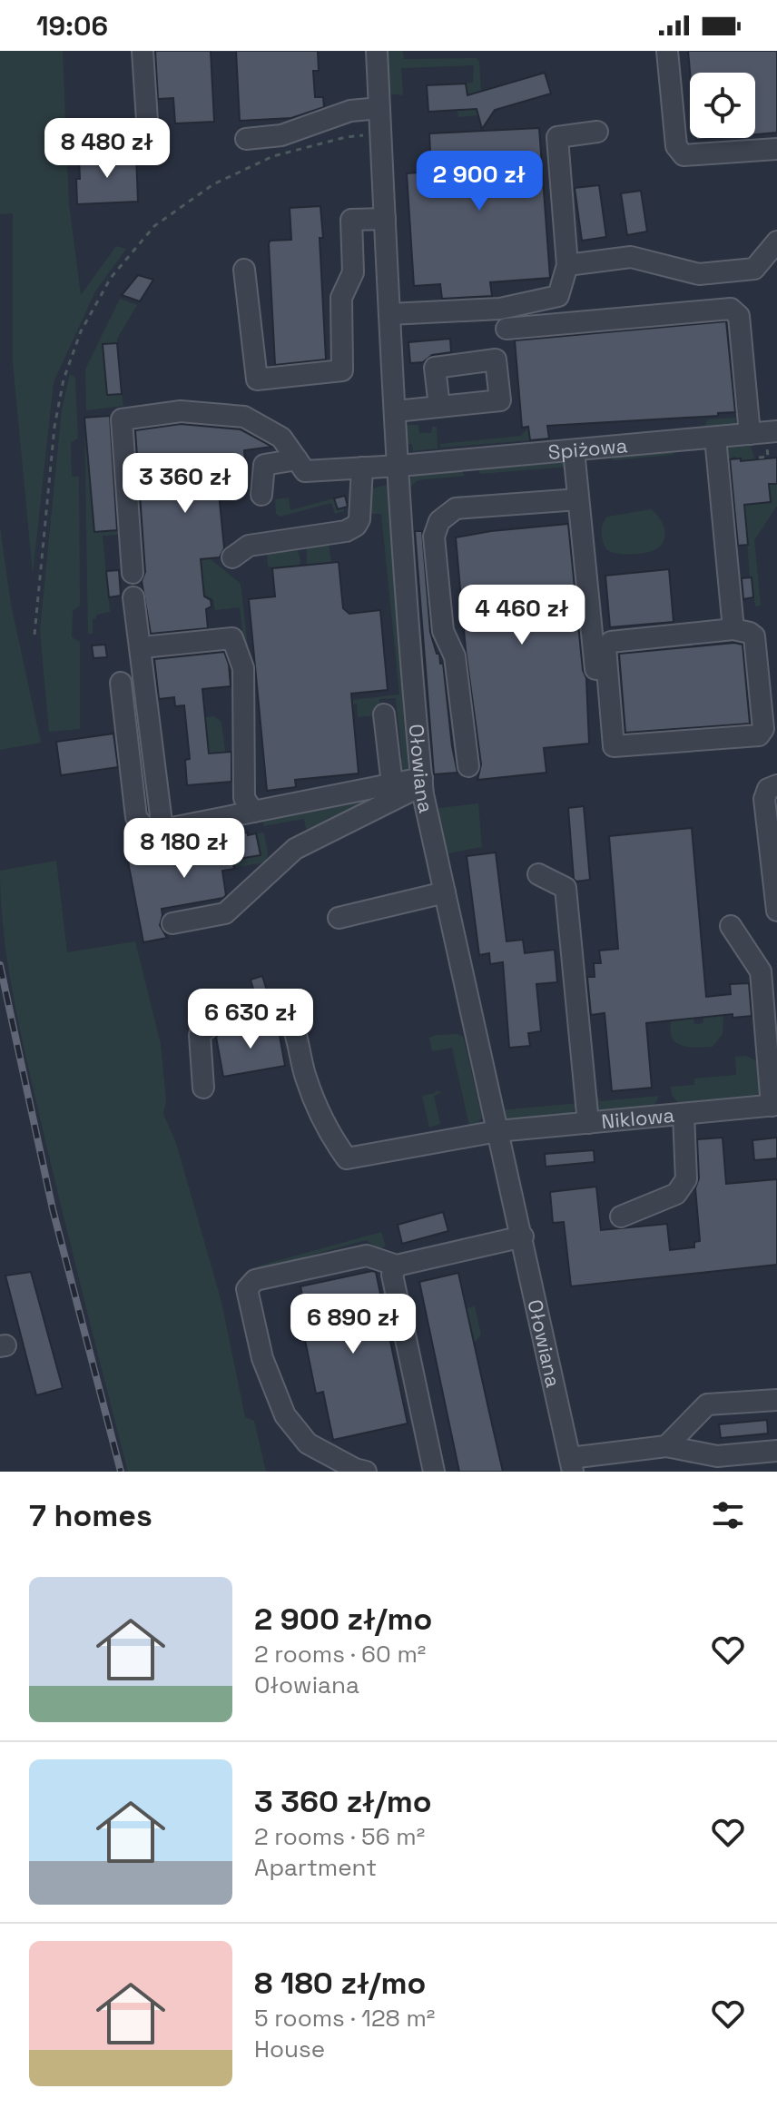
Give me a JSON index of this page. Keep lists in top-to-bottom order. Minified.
{"streets":{"street":["Spiżowa","Ołowiana","Niklowa"]},"crossings":[["Spiżowa","Ołowiana"],["Ołowiana","Niklowa"]],"page":{"status":"19:06","price":["8 480 zł","2 900 zł","3 360 zł","4 460 zł","8 180 zł","6 630 zł","6 890 zł"],"heading":"7 homes","list":[{"name":"2 900 zł/mo","note":"2 rooms · 60 m² · Ołowiana"},{"name":"3 360 zł/mo","note":"2 rooms · 56 m² · Apartment"},{"name":"8 180 zł/mo","note":"5 rooms · 128 m² · House"}]}}
